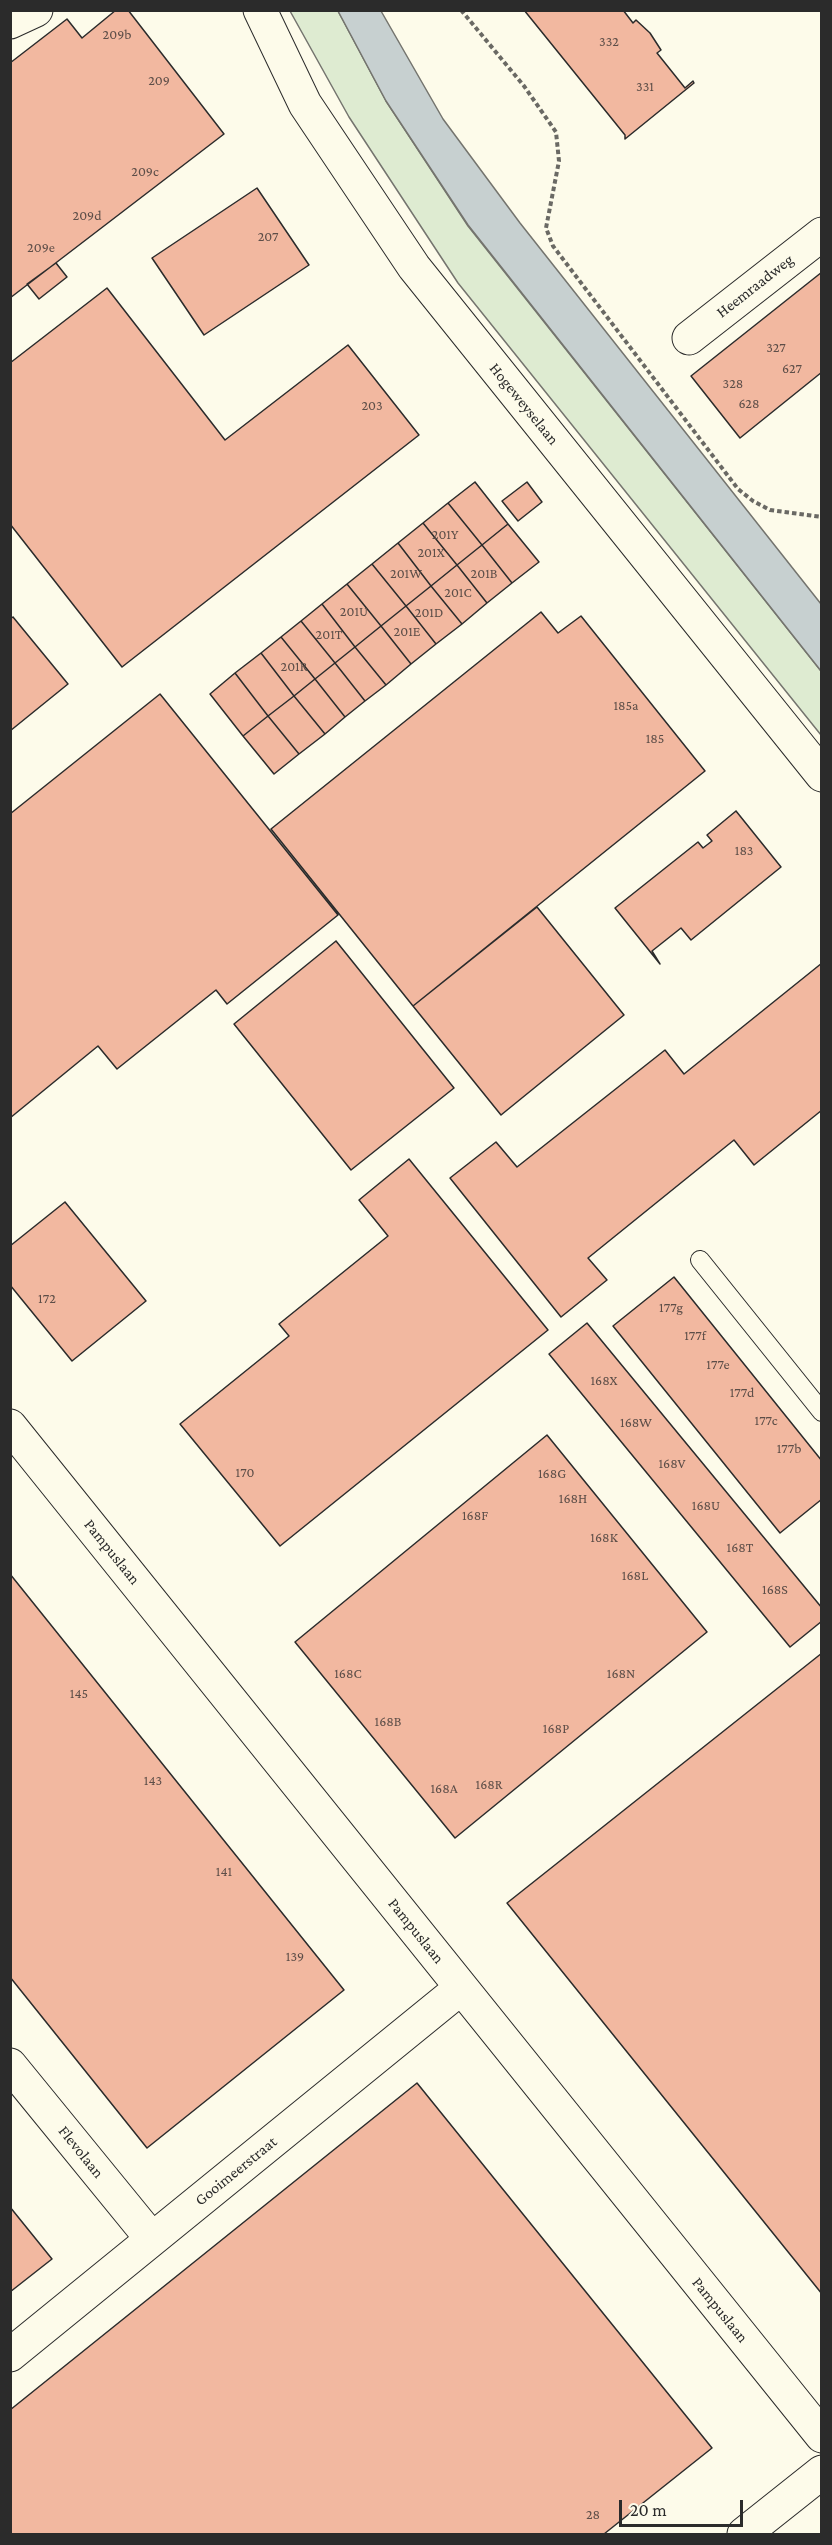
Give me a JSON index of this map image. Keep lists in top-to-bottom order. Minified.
{"streets":{"street":["Heemraadweg","Hogeweyselaan","Pampuslaan","Flevolaan","Gooimeerstraat"]},"crossings":[["Pampuslaan","Gooimeerstraat"],["Flevolaan","Gooimeerstraat"]],"house_numbers":["209b","332","209","331","209c","209d","207","209e","327","627","328","628","203","201Y","201X","201W","201B","201C","201U","201D","201E","201T","201R","185a","185","183","172","177g","177f","177e","168X","177d","177c","168W","177b","168V","170","168G","168H","168U","168F","168K","168T","168L","168S","168C","168N","145","168B","168P","143","168R","168A","141","139","28"],"scale_bar":"20 m"}
